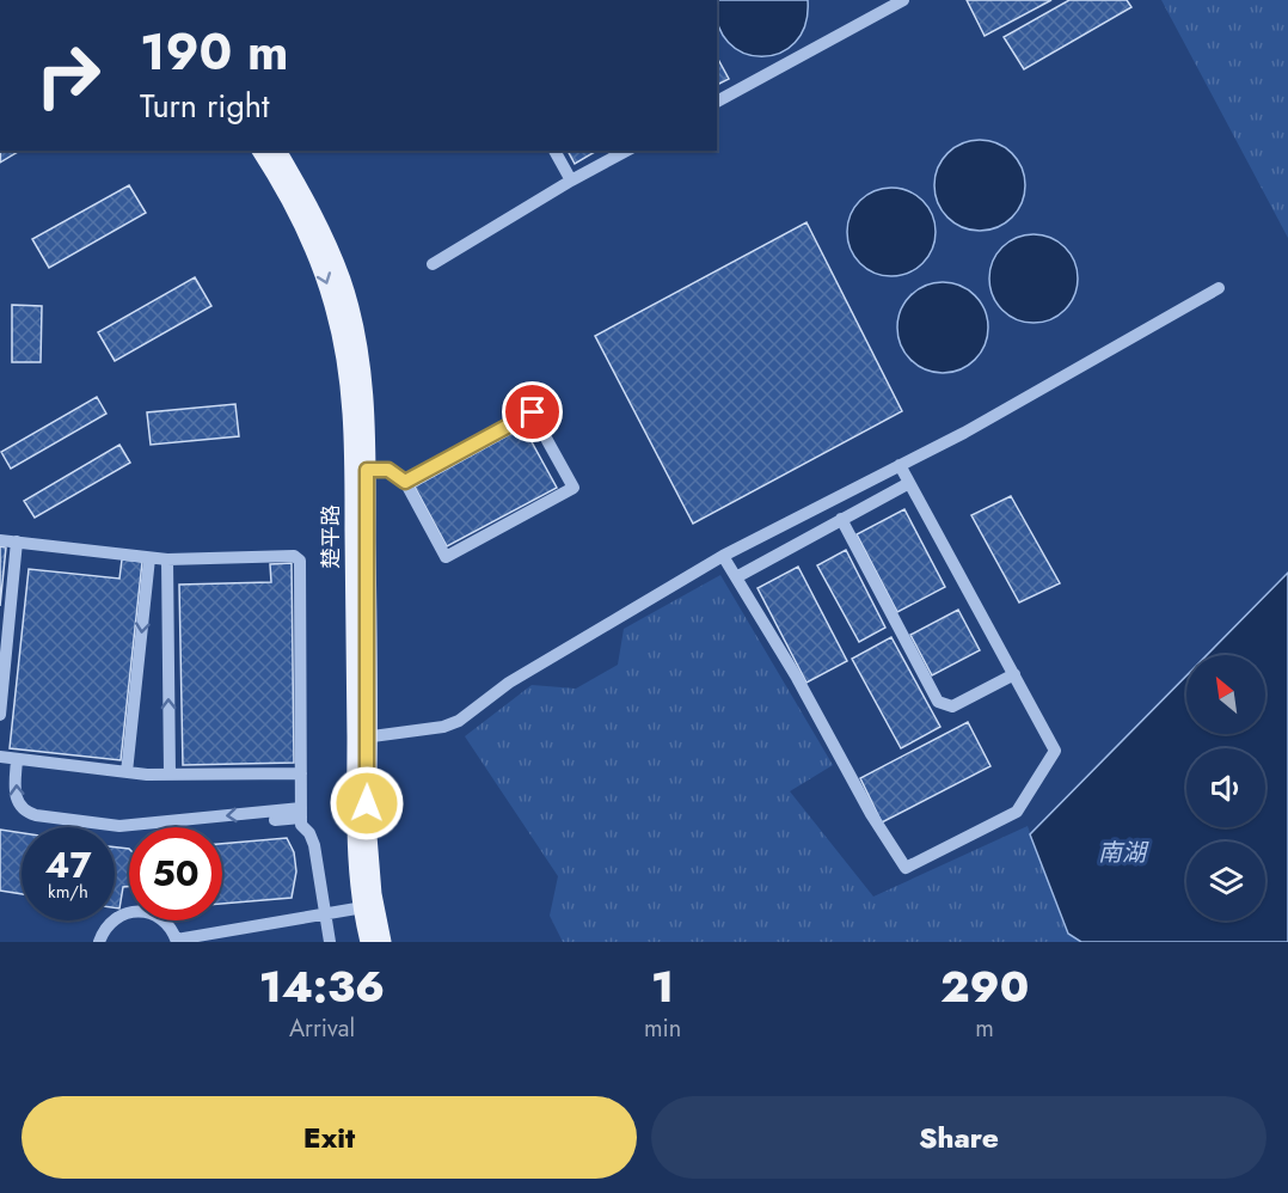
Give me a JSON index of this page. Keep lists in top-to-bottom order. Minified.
{"streets":{"main road":["楚平路"]},"water":["南湖"],"north":"top left","page":{"turn":["190 m","Turn right"],"speed":"47 km/h","limit":"50","eta":["14:36","Arrival","1","min","290","m"],"buttons":["Exit","Share"]}}
